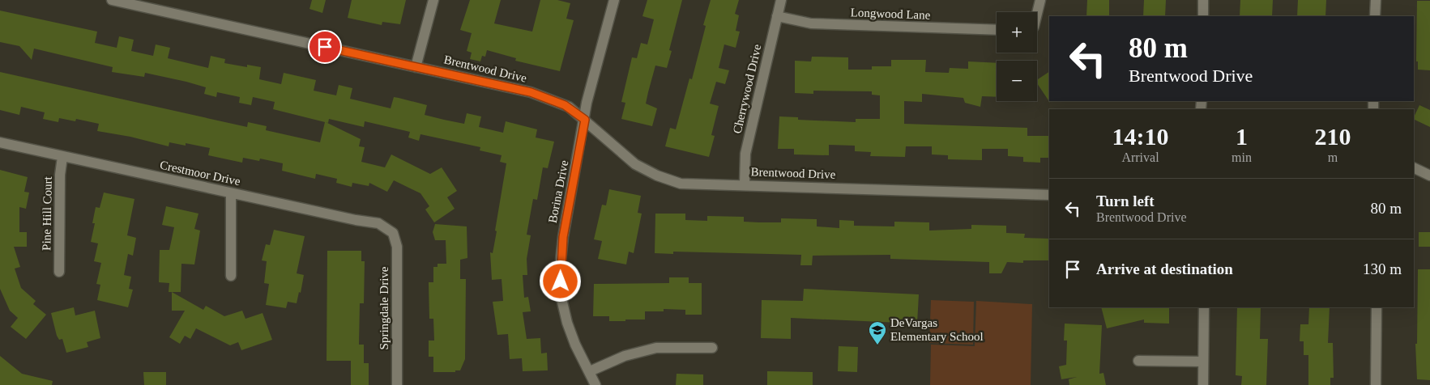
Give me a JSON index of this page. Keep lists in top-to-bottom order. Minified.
{"streets":{"street":["Longwood Lane","Brentwood Drive","Cherrywood Drive","Crestmoor Drive","Borina Drive","Pine Hill Court","Springdale Drive"]},"crossings":[["Longwood Lane","Cherrywood Drive"],["Brentwood Drive","Cherrywood Drive"],["Brentwood Drive","Borina Drive"],["Crestmoor Drive","Pine Hill Court"],["Crestmoor Drive","Springdale Drive"]],"places":{"school or university":["DeVargas Elementary School"]},"page":{"map_buttons":["+","−"],"turn":["80 m","Brentwood Drive"],"eta":["14:10","Arrival","1","min","210","m"],"list":[{"name":"Turn left","note":"Brentwood Drive","value":"80 m"},{"name":"Arrive at destination","value":"130 m"}]}}
